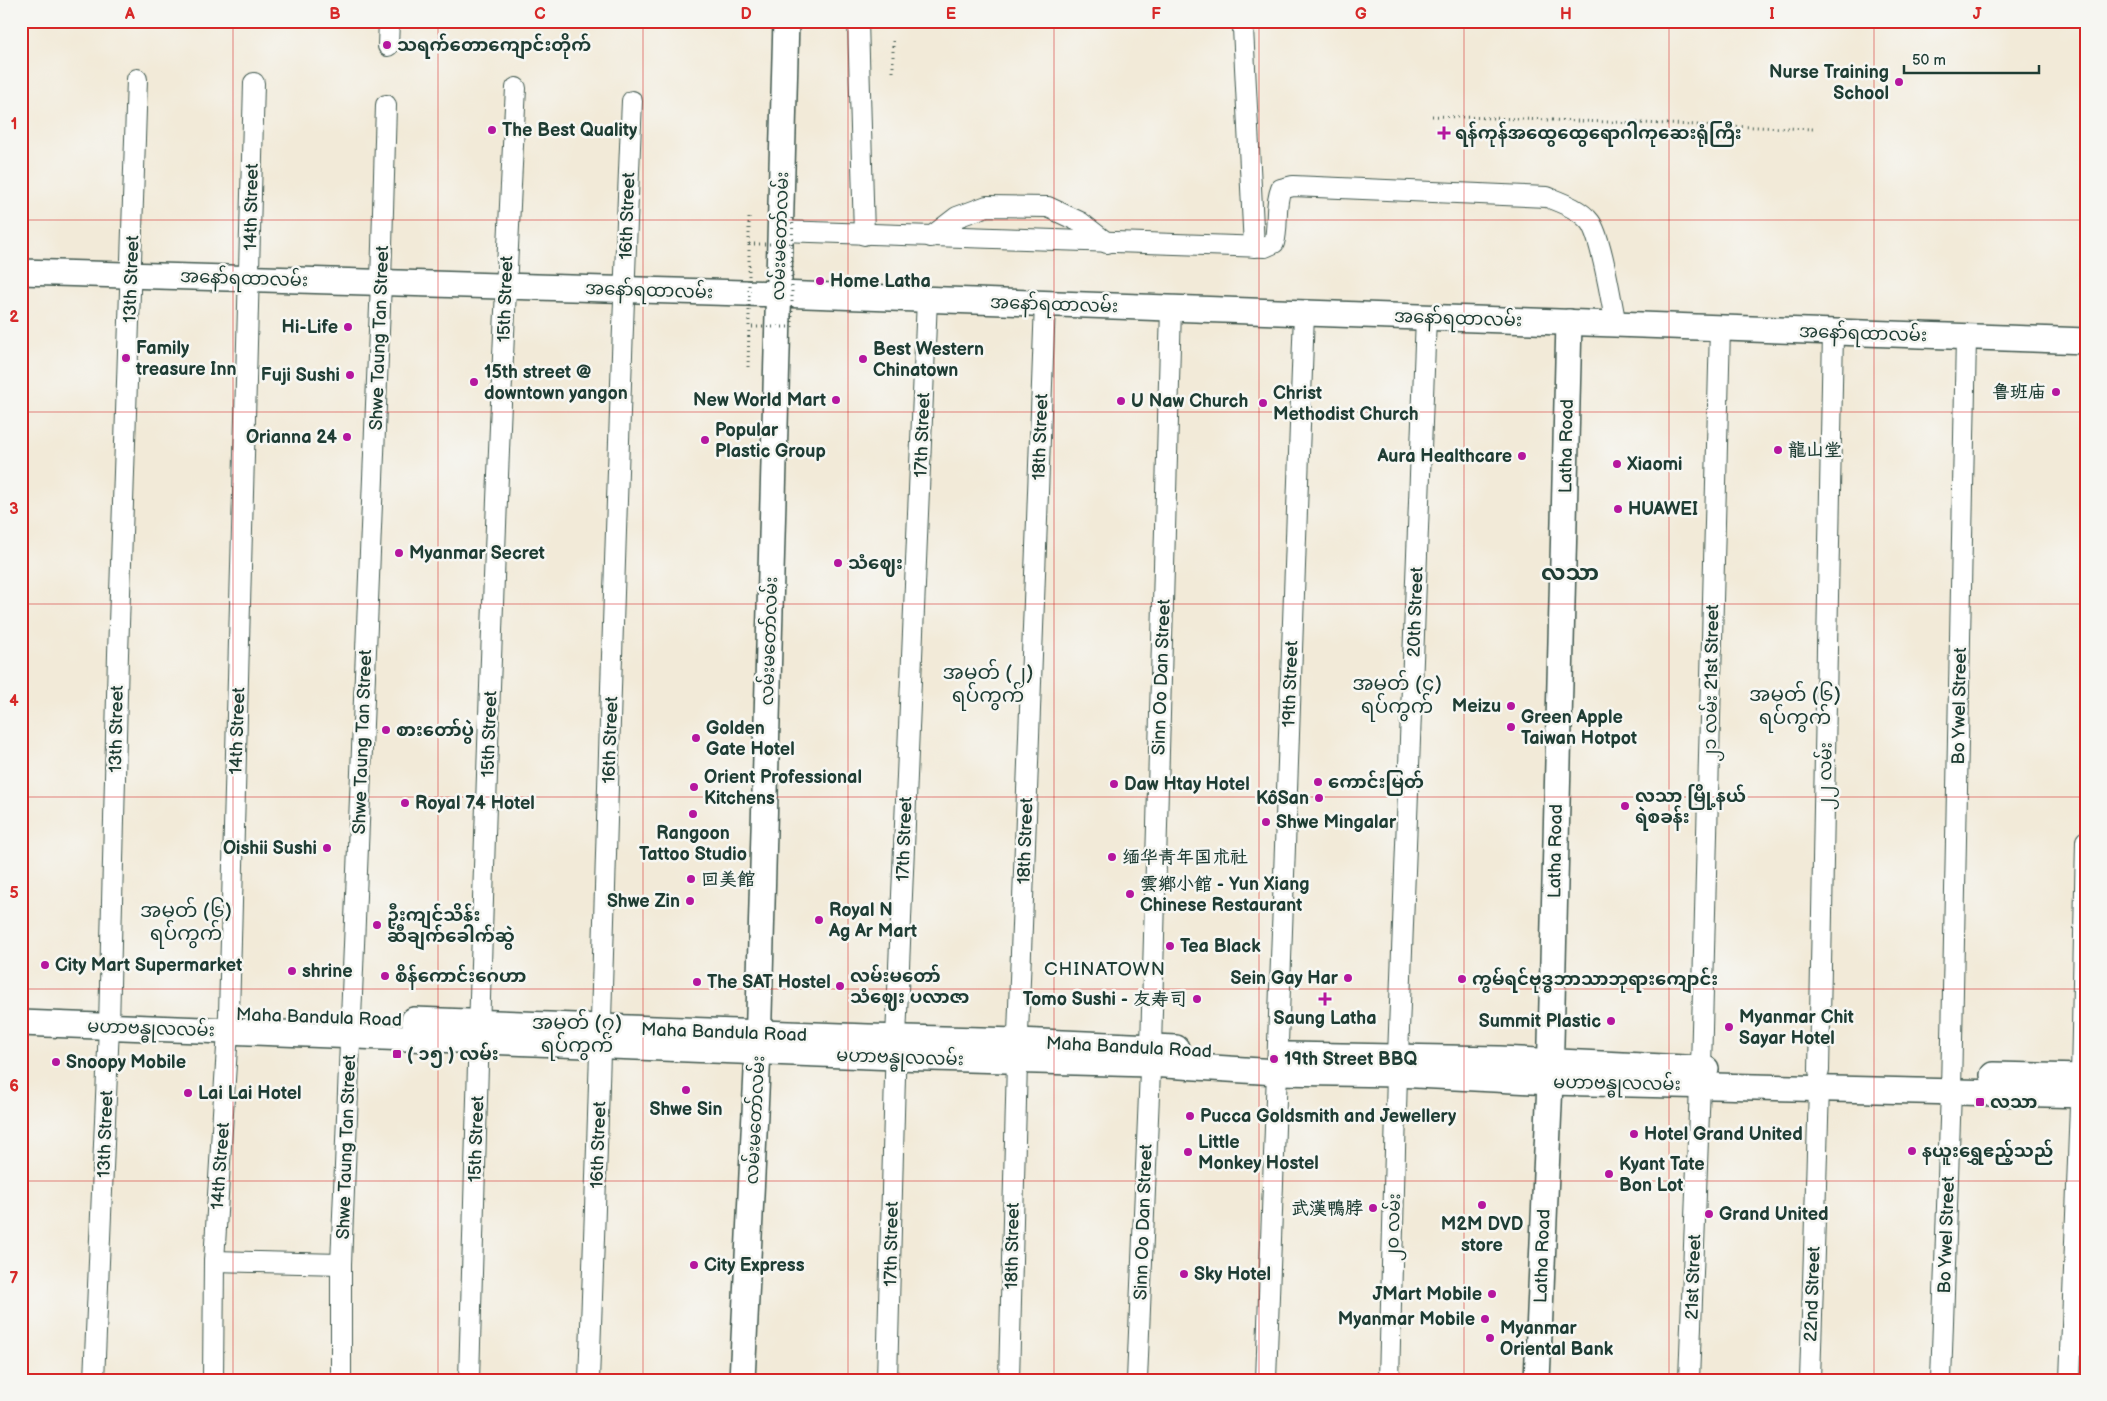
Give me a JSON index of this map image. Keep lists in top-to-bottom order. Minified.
{"streets":{"main road":["လမ်းမတော်လမ်း","အနော်ရထာလမ်း","Latha Road","Maha Bandula Road","မဟာဗန္ဓုလလမ်း"],"street":["14th Street","16th Street","13th Street","15th Street","Shwe Taung Tan Street","17th Street","18th Street","20th Street","Sinn Oo Dan Street","၂၁ လမ်း 21st Street","19th Street","Bo Ywel Street","၂၂ လမ်း","၂၀ လမ်း","21st Street","22nd Street"]},"crossings":[["14th Street","အနော်ရထာလမ်း"],["14th Street","မဟာဗန္ဓုလလမ်း"],["16th Street","အနော်ရထာလမ်း"],["16th Street","မဟာဗန္ဓုလလမ်း"],["လမ်းမတော်လမ်း","အနော်ရထာလမ်း"],["လမ်းမတော်လမ်း","မဟာဗန္ဓုလလမ်း"],["အနော်ရထာလမ်း","13th Street"],["အနော်ရထာလမ်း","15th Street"],["အနော်ရထာလမ်း","Shwe Taung Tan Street"],["အနော်ရထာလမ်း","17th Street"],["အနော်ရထာလမ်း","18th Street"],["အနော်ရထာလမ်း","Latha Road"],["အနော်ရထာလမ်း","20th Street"],["အနော်ရထာလမ်း","Sinn Oo Dan Street"],["အနော်ရထာလမ်း","၂၁ လမ်း 21st Street"],["အနော်ရထာလမ်း","19th Street"],["အနော်ရထာလမ်း","Bo Ywel Street"],["အနော်ရထာလမ်း","၂၂ လမ်း"],["13th Street","မဟာဗန္ဓုလလမ်း"],["15th Street","မဟာဗန္ဓုလလမ်း"],["Shwe Taung Tan Street","မဟာဗန္ဓုလလမ်း"],["17th Street","မဟာဗန္ဓုလလမ်း"],["18th Street","မဟာဗန္ဓုလလမ်း"],["Latha Road","မဟာဗန္ဓုလလမ်း"],["20th Street","မဟာဗန္ဓုလလမ်း"],["20th Street","၂၀ လမ်း"],["Sinn Oo Dan Street","Maha Bandula Road"],["Sinn Oo Dan Street","မဟာဗန္ဓုလလမ်း"],["၂၁ လမ်း 21st Street","မဟာဗန္ဓုလလမ်း"],["၂၁ လမ်း 21st Street","21st Street"],["19th Street","Maha Bandula Road"],["19th Street","မဟာဗန္ဓုလလမ်း"],["Bo Ywel Street","မဟာဗန္ဓုလလမ်း"],["၂၂ လမ်း","မဟာဗန္ဓုလလမ်း"],["၂၂ လမ်း","22nd Street"],["Maha Bandula Road","မဟာဗန္ဓုလလမ်း"],["မဟာဗန္ဓုလလမ်း","၂၀ လမ်း"],["မဟာဗန္ဓုလလမ်း","21st Street"],["မဟာဗန္ဓုလလမ်း","22nd Street"]],"districts":["လသာ","အမှတ် (၂) ရပ်ကွက်","အမှတ် (၄) ရပ်ကွက်","အမှတ် (၆) ရပ်ကွက်","အမှတ် (၆) ရပ်ကွက်","CHINATOWN","အမှတ် (၇) ရပ်ကွက်"],"places":{"other":["သရက်တောကျောင်းတိုက်","Nurse Training School","The Best Quality","Home Latha","Hi-Life","Family treasure Inn","Best Western Chinatown","Fuji Sushi","15th street @ downtown yangon","鲁班庙","New World Mart","U Naw Church","Christ Methodist Church","Orianna 24","Popular Plastic Group","龍山堂","Aura Healthcare","Xiaomi","HUAWEI","Myanmar Secret","သံဈေး","Meizu","Green Apple Taiwan Hotpot","စားတော်ပွဲ","Golden Gate Hotel","ကောင်းမြတ်","Daw Htay Hotel","Orient Professional Kitchens","KôSan","Royal 74 Hotel","လသာ မြို့နယ် ရဲစခန်း","Rangoon Tattoo Studio","Shwe Mingalar","Oishii Sushi","缅华青年国术社","回美館","雲鄉小館 - Yun Xiang Chinese Restaurant","Shwe Zin","Royal N Ag Ar Mart","ဦးကျင်သိန်း ဆီချက်ခေါက်ဆွဲ","Tea Black","City Mart Supermarket","shrine","စိန်ကောင်းဂေဟာ","Sein Gay Har","ကွမ်ရင်ဗုဒ္ဓဘာသာဘုရားကျောင်း","The SAT Hostel","လမ်းမတော် သံဈေး ပလာဇာ","Tomo Sushi - 友寿司","Summit Plastic","Myanmar Chit Sayar Hotel","19th Street BBQ","Snoopy Mobile","Shwe Sin","Lai Lai Hotel","Pucca Goldsmith and Jewellery","Hotel Grand United","နယူးရွှေဧည့်သည်","Little Monkey Hostel","Kyant Tate Bon Lot","M2M DVD store","武漢鴨脖","Grand United","City Express","Sky Hotel","JMart Mobile","Myanmar Mobile","Myanmar Oriental Bank"],"health":["ရန်ကုန်အထွေထွေရောဂါကုဆေးရုံကြီး","Saung Latha"],"transit":["( ၁၅ ) လမ်း","လသာ"]},"scale_bar":"50 m","grid":{"columns":["A","B","C","D","E","F","G","H","I","J"],"rows":["1","2","3","4","5","6","7"]}}
